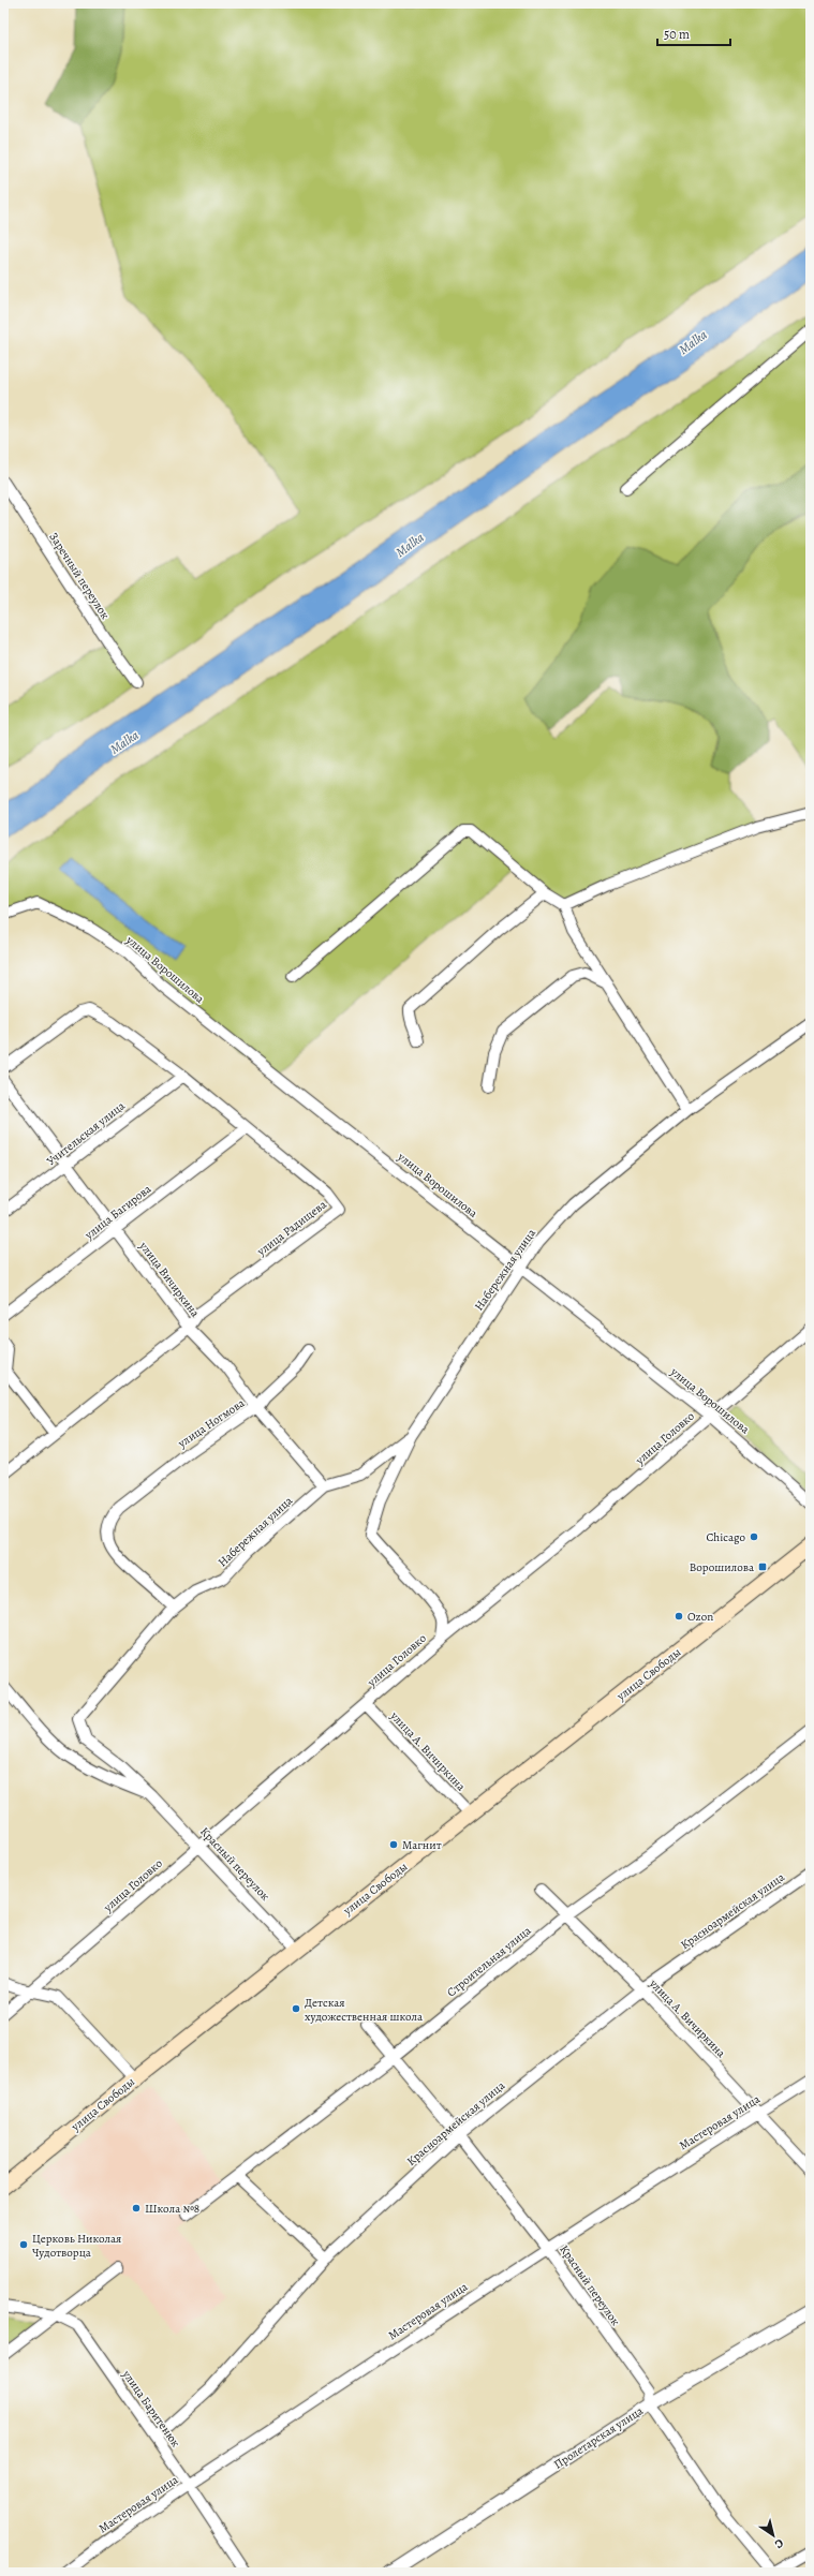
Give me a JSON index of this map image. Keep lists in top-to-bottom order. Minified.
{"streets":{"main road":["улица Свободы"],"street":["Заречный переулок","улица Ворошилова","Учительская улица","улица Багирова","улица Радищева","Набережная улица","улица Вичиркина","улица Ногмова","улица Головко","улица А. Вичиркина","Красный переулок","Красноармейская улица","Строительная улица","Мастеровая улица","улица Баритенюк","Пролетарская улица"]},"crossings":[["улица Ворошилова","Набережная улица"],["улица Ворошилова","улица Головко"],["Учительская улица","улица Радищева"],["Учительская улица","улица Вичиркина"],["улица Багирова","улица Радищева"],["улица Багирова","улица Вичиркина"],["улица Радищева","улица Вичиркина"],["Набережная улица","улица Вичиркина"],["Набережная улица","улица Ногмова"],["Набережная улица","улица Головко"],["Набережная улица","Красный переулок"],["улица Вичиркина","улица Ногмова"],["улица Головко","улица А. Вичиркина"],["улица Головко","Красный переулок"],["улица Свободы","улица А. Вичиркина"],["улица Свободы","Красный переулок"],["улица А. Вичиркина","Красноармейская улица"],["улица А. Вичиркина","Строительная улица"],["улица А. Вичиркина","Мастеровая улица"],["Красный переулок","Красноармейская улица"],["Красный переулок","Строительная улица"],["Красный переулок","Мастеровая улица"],["Красный переулок","Пролетарская улица"],["Красноармейская улица","улица Баритенюк"],["Мастеровая улица","улица Баритенюк"]],"water":["Malka"],"places":{"other":["Chicago","Ozon","Магнит","Детская художественная школа","Школа №8","Церковь Николая Чудотворца"],"transit":["Ворошилова"]},"scale_bar":"50 m","north":"bottom right"}
